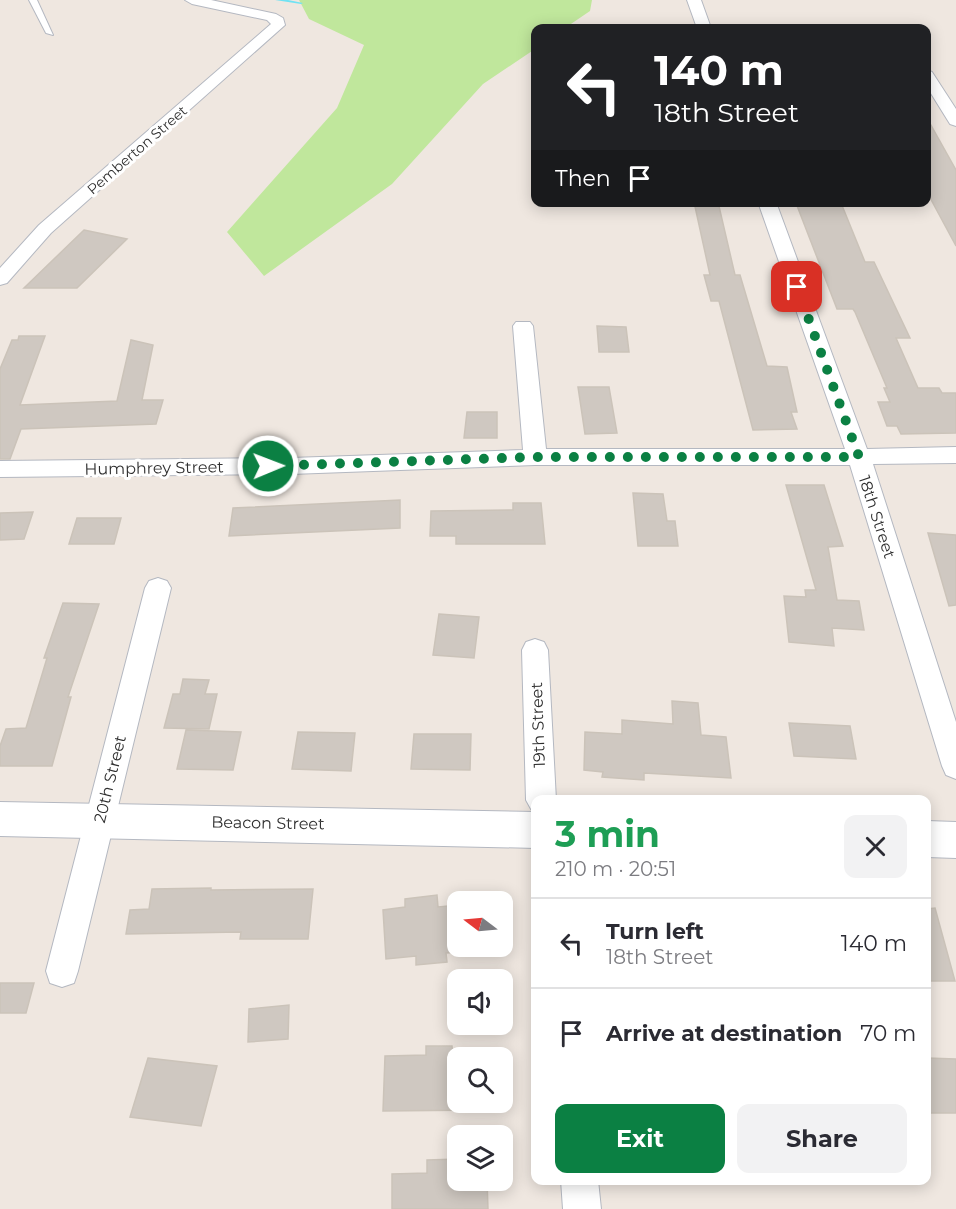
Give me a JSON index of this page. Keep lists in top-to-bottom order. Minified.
{"streets":{"street":["Pemberton Street","Humphrey Street","18th Street","19th Street","20th Street","Beacon Street"]},"crossings":[["Humphrey Street","18th Street"],["20th Street","Beacon Street"]],"north":"left","page":{"turn":["140 m","18th Street"],"then":"Then","heading":["3 min","210 m · 20:51"],"list":[{"name":"Turn left","note":"18th Street","value":"140 m"},{"name":"Arrive at destination","value":"70 m"}],"buttons":["Exit","Share"]}}
